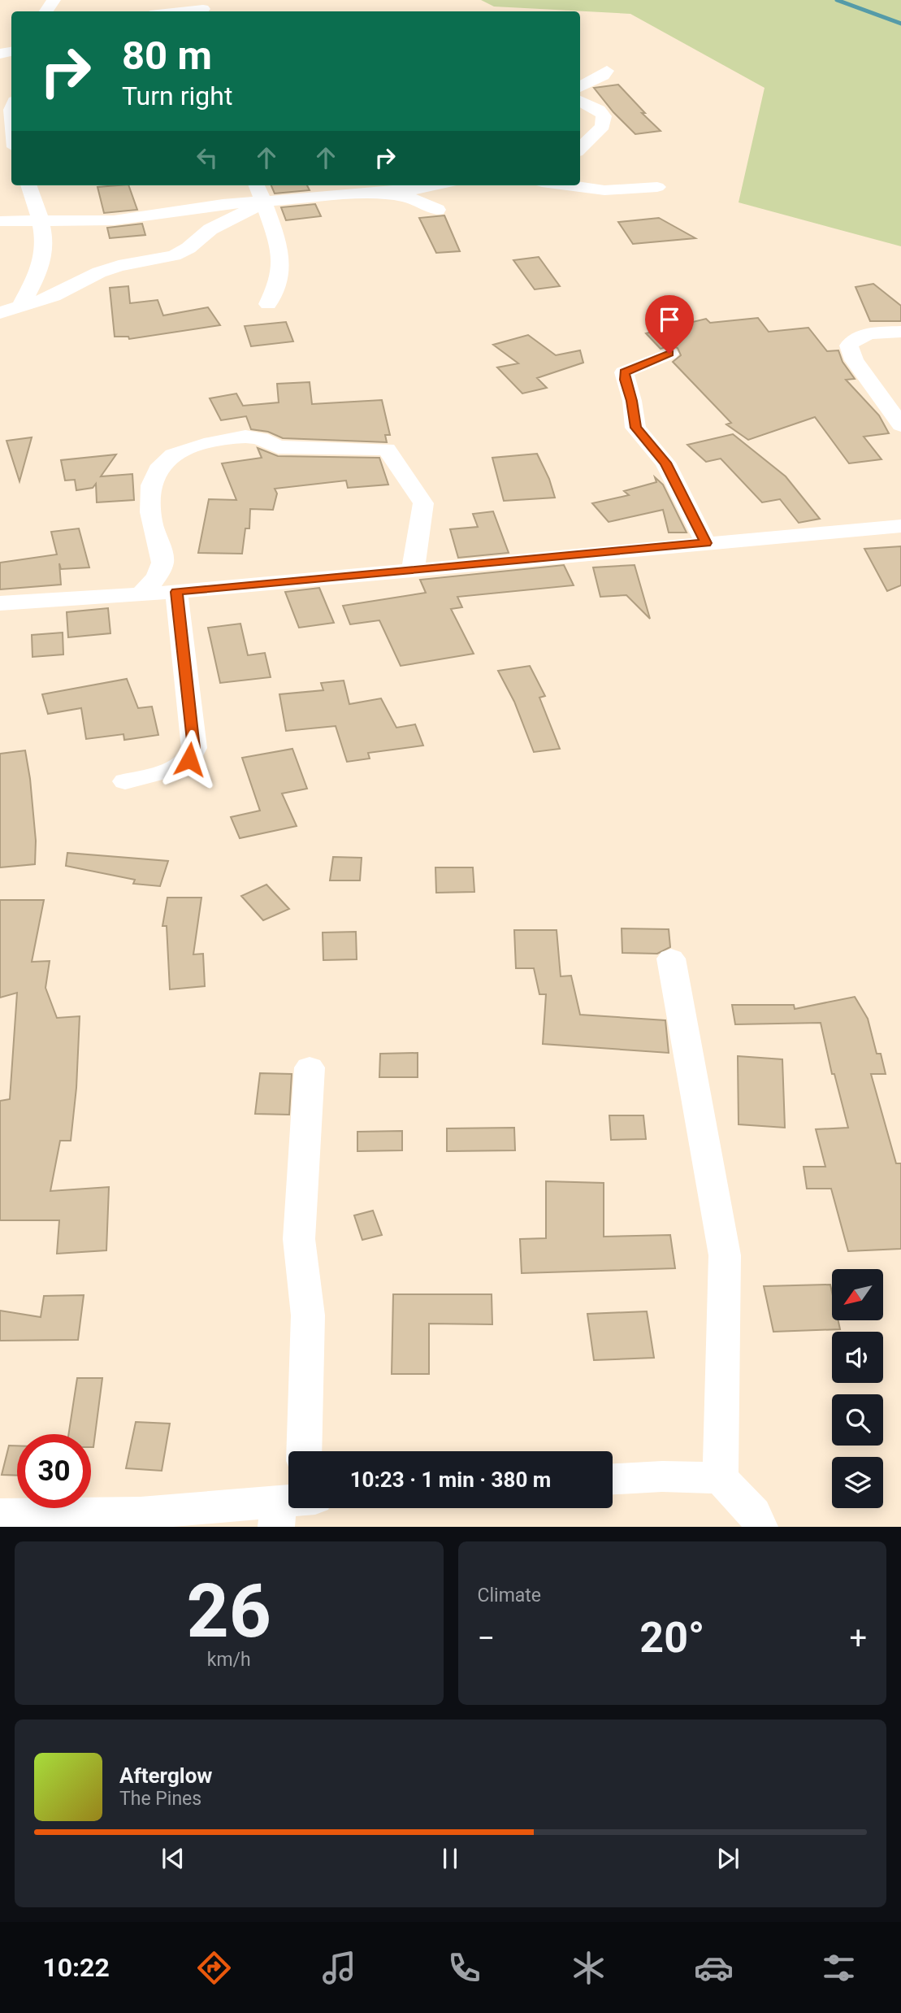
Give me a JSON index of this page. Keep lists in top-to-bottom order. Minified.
{"north":"bottom left","page":{"turn":["80 m","Turn right"],"limit":"30","trip":"10:23 · 1 min · 380 m","tile":[["26","km/h"],"Climate"],"heat":["−","20°","+"],"song":["Afterglow","The Pines"],"tabs":"10:22"}}
